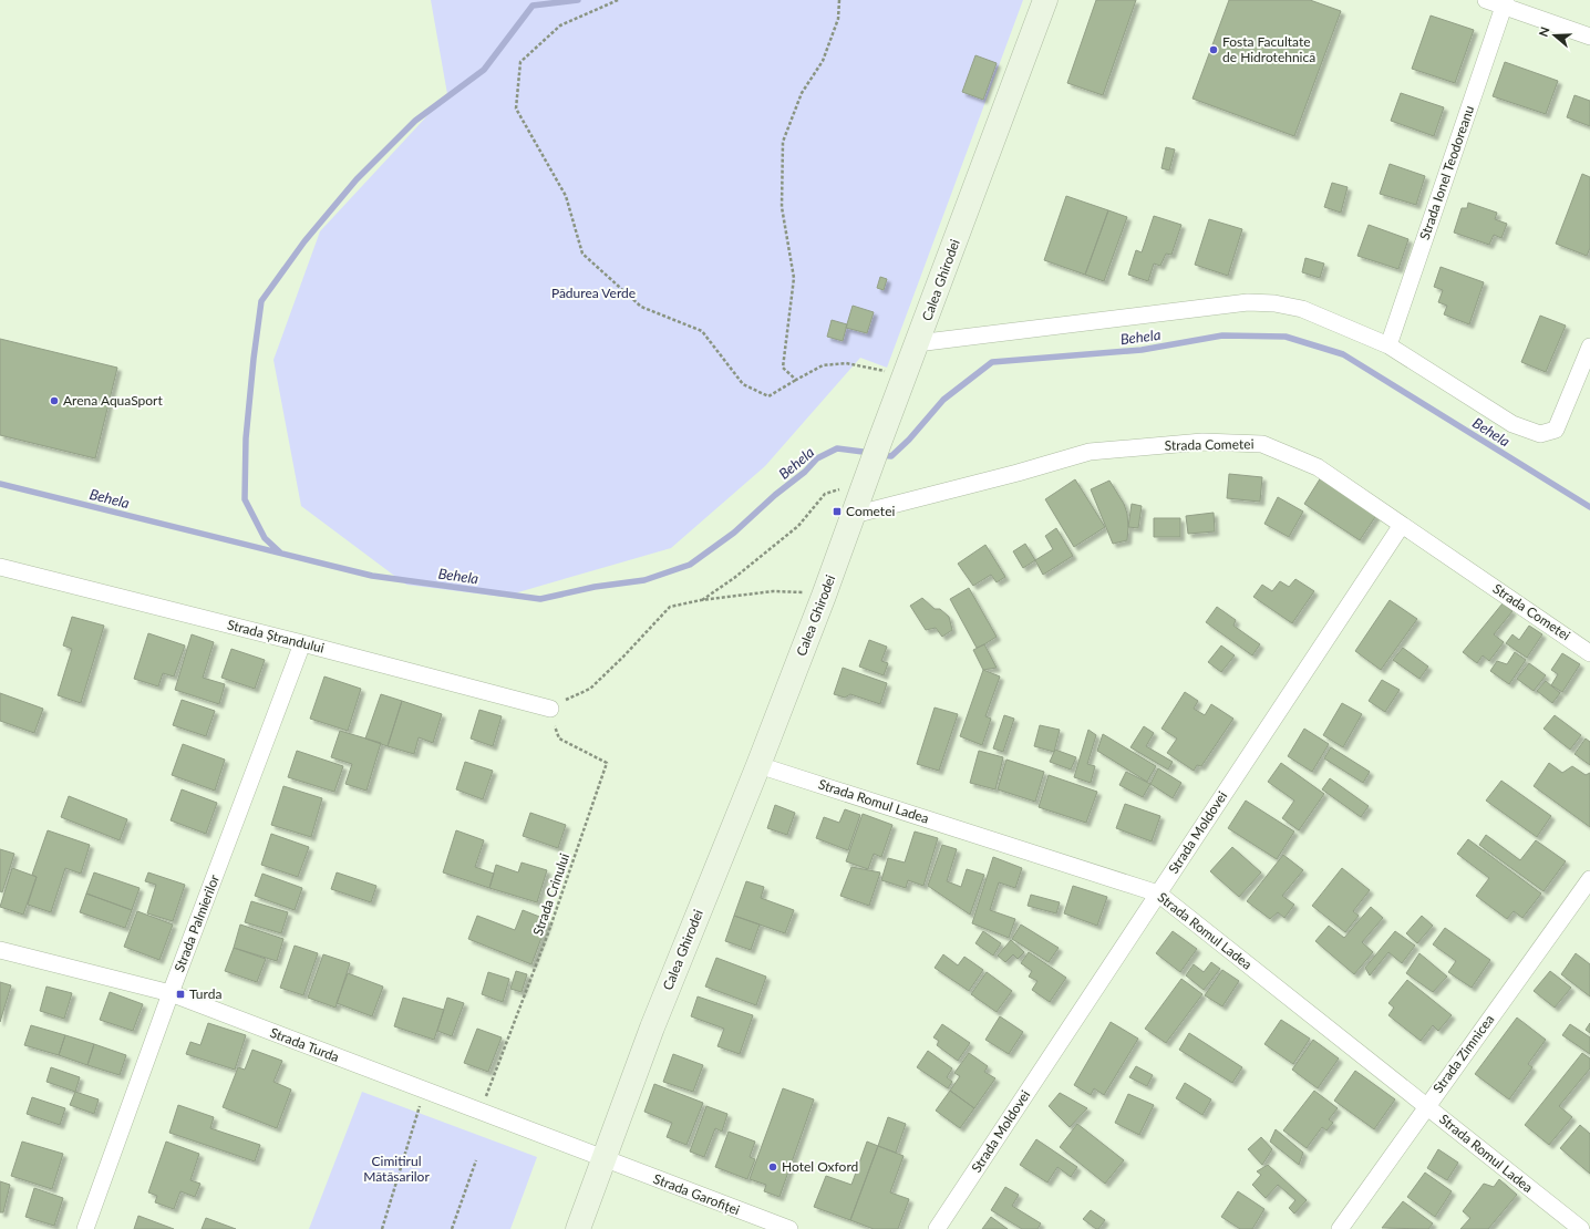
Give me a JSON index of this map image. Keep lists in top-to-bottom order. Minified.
{"streets":{"street":["Strada Ionel Teodoreanu","Calea Ghirodei","Strada Cometei","Strada Ștrandului","Strada Romul Ladea","Strada Moldovei","Strada Palmierilor","Strada Turda","Strada Zimnicea","Strada Garofiței"],"path":["Strada Crinului"]},"crossings":[["Calea Ghirodei","Strada Cometei"],["Calea Ghirodei","Strada Romul Ladea"],["Calea Ghirodei","Strada Turda"],["Calea Ghirodei","Strada Garofiței"],["Strada Cometei","Strada Moldovei"],["Strada Ștrandului","Strada Crinului"],["Strada Ștrandului","Strada Palmierilor"],["Strada Romul Ladea","Strada Moldovei"],["Strada Romul Ladea","Strada Zimnicea"],["Strada Crinului","Strada Turda"],["Strada Palmierilor","Strada Turda"],["Strada Turda","Strada Garofiței"]],"water":["Behela"],"parks":["Pădurea Verde","Cimitirul Mătăsarilor"],"places":{"other":["Fosta Facultate de Hidrotehnică","Arena AquaSport","Hotel Oxford"],"transit":["Cometei","Turda"]},"north":"left"}
